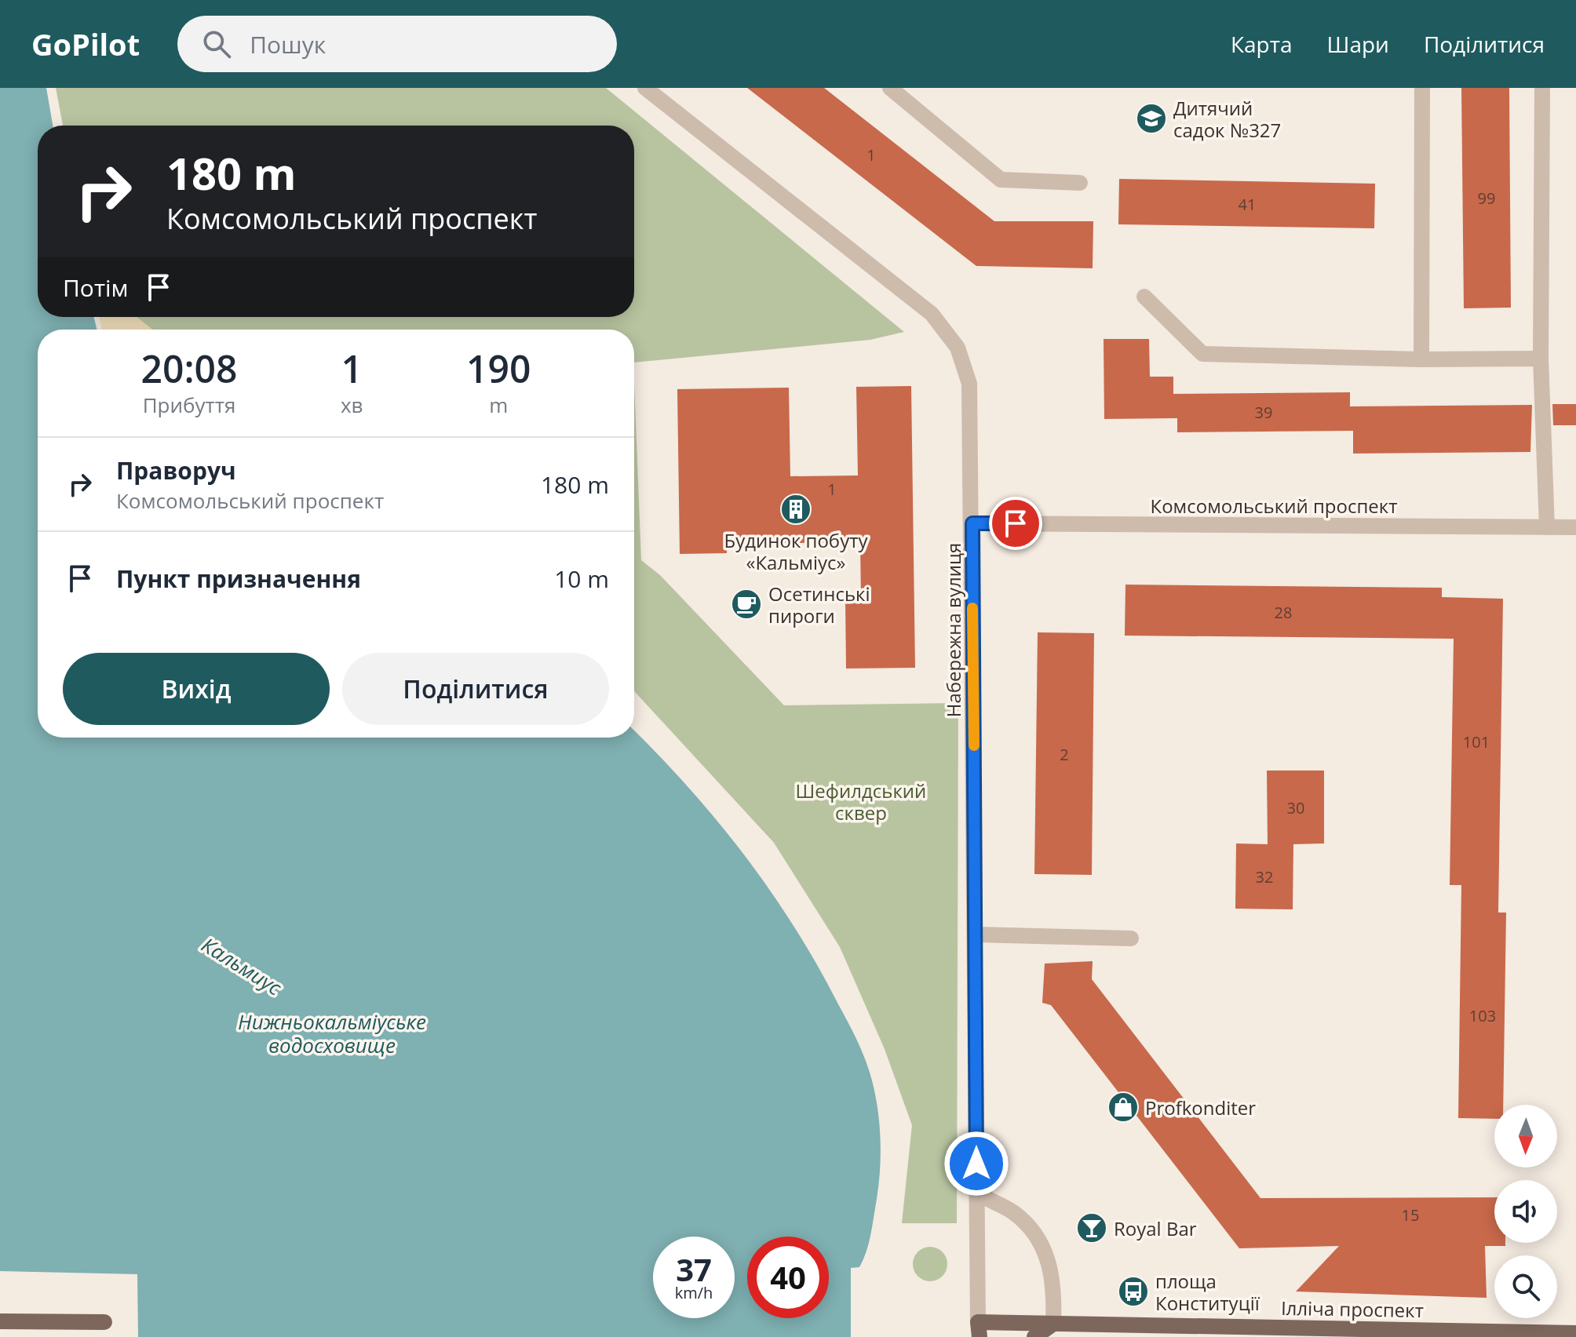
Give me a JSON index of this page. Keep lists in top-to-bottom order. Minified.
{"streets":{"main road":["Ілліча проспект"],"street":["Комсомольський проспект","Набережна вулиця"]},"crossings":[["Комсомольський проспект","Набережна вулиця"],["Набережна вулиця","Ілліча проспект"]],"water":["Кальмиус","Нижньокальміуське водосховище"],"parks":["Шефилдський сквер"],"places":{"school or university":["Дитячий садок №327"],"building":["Будинок побуту «Кальміус»"],"cafe":["Осетинські пироги"],"shop":["Profkonditer"],"bar":["Royal Bar"],"bus stop":["площа Конституції"]},"house_numbers":["1","99","41","39","1","28","101","2","30","32","103","15"],"north":"bottom","page":{"header":"GoPilot","search":"Пошук","nav":["Карта","Шари","Поділитися"],"turn":["180 m","Комсомольський проспект"],"then":"Потім","eta":["20:08","Прибуття","1","хв","190","m"],"list":[{"name":"Праворуч","note":"Комсомольський проспект","value":"180 m"},{"name":"Пункт призначення","value":"10 m"}],"buttons":["Вихід","Поділитися"],"speed":"37 km/h","limit":"40"}}
